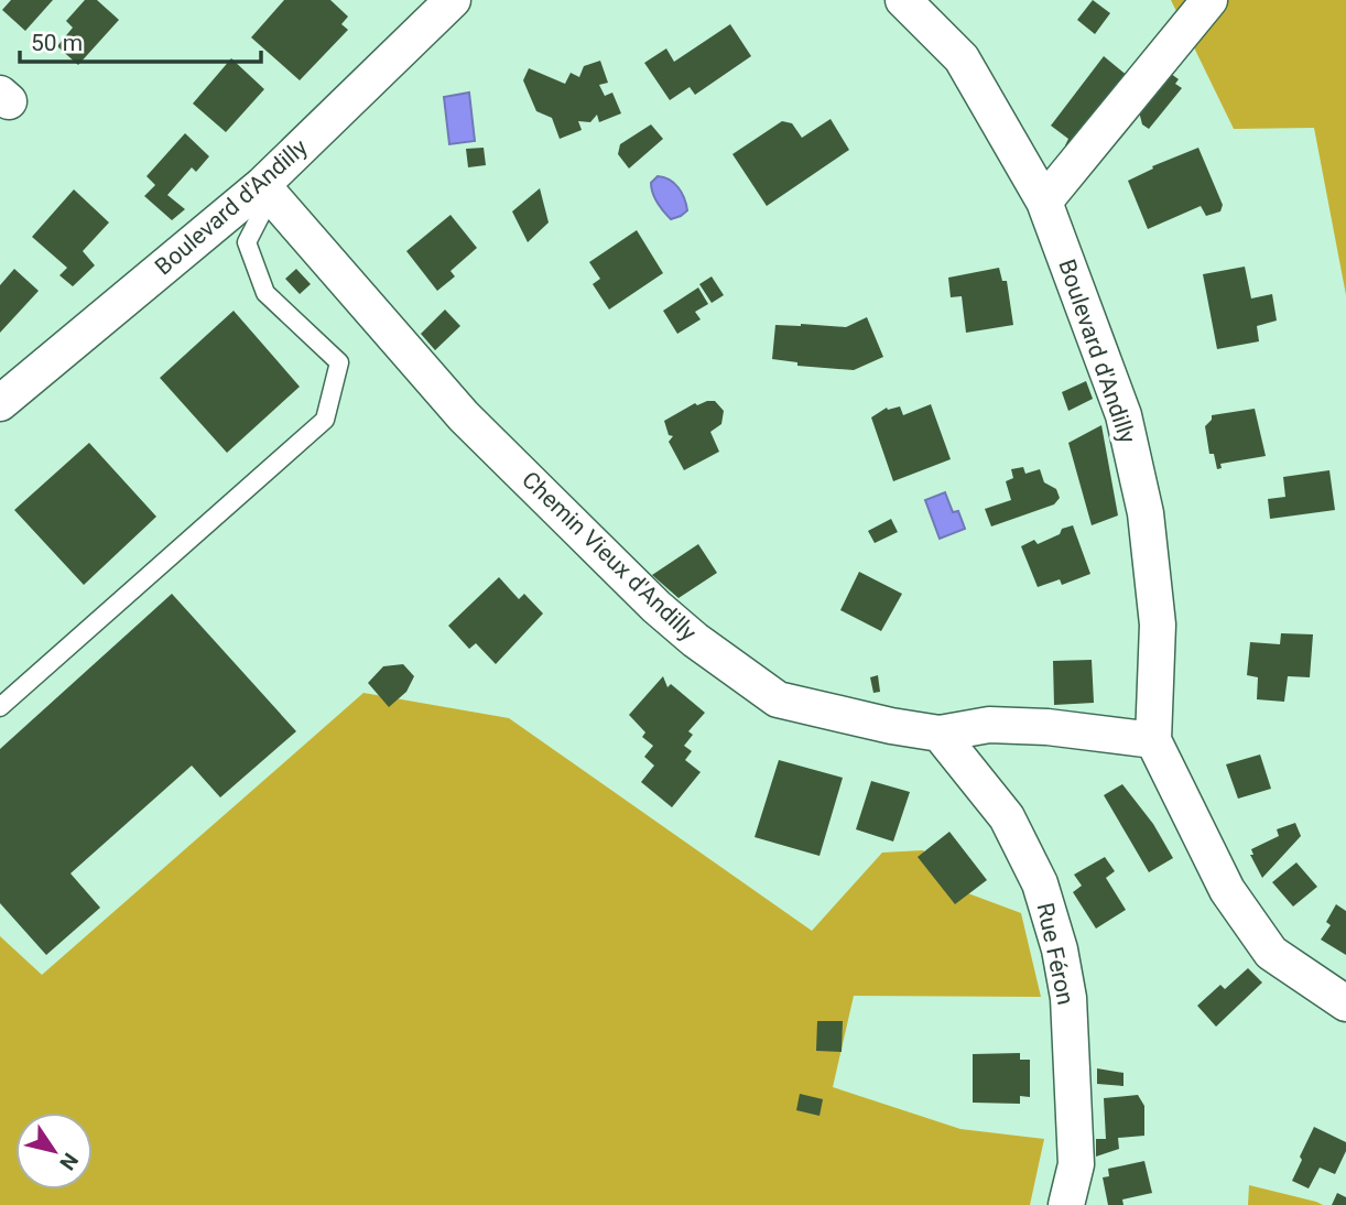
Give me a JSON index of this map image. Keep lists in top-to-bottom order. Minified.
{"streets":{"street":["Boulevard d'Andilly","Chemin Vieux d'Andilly","Rue Féron"]},"crossings":[["Boulevard d'Andilly","Chemin Vieux d'Andilly"],["Chemin Vieux d'Andilly","Rue Féron"]],"scale_bar":"50 m","north":"bottom right"}
